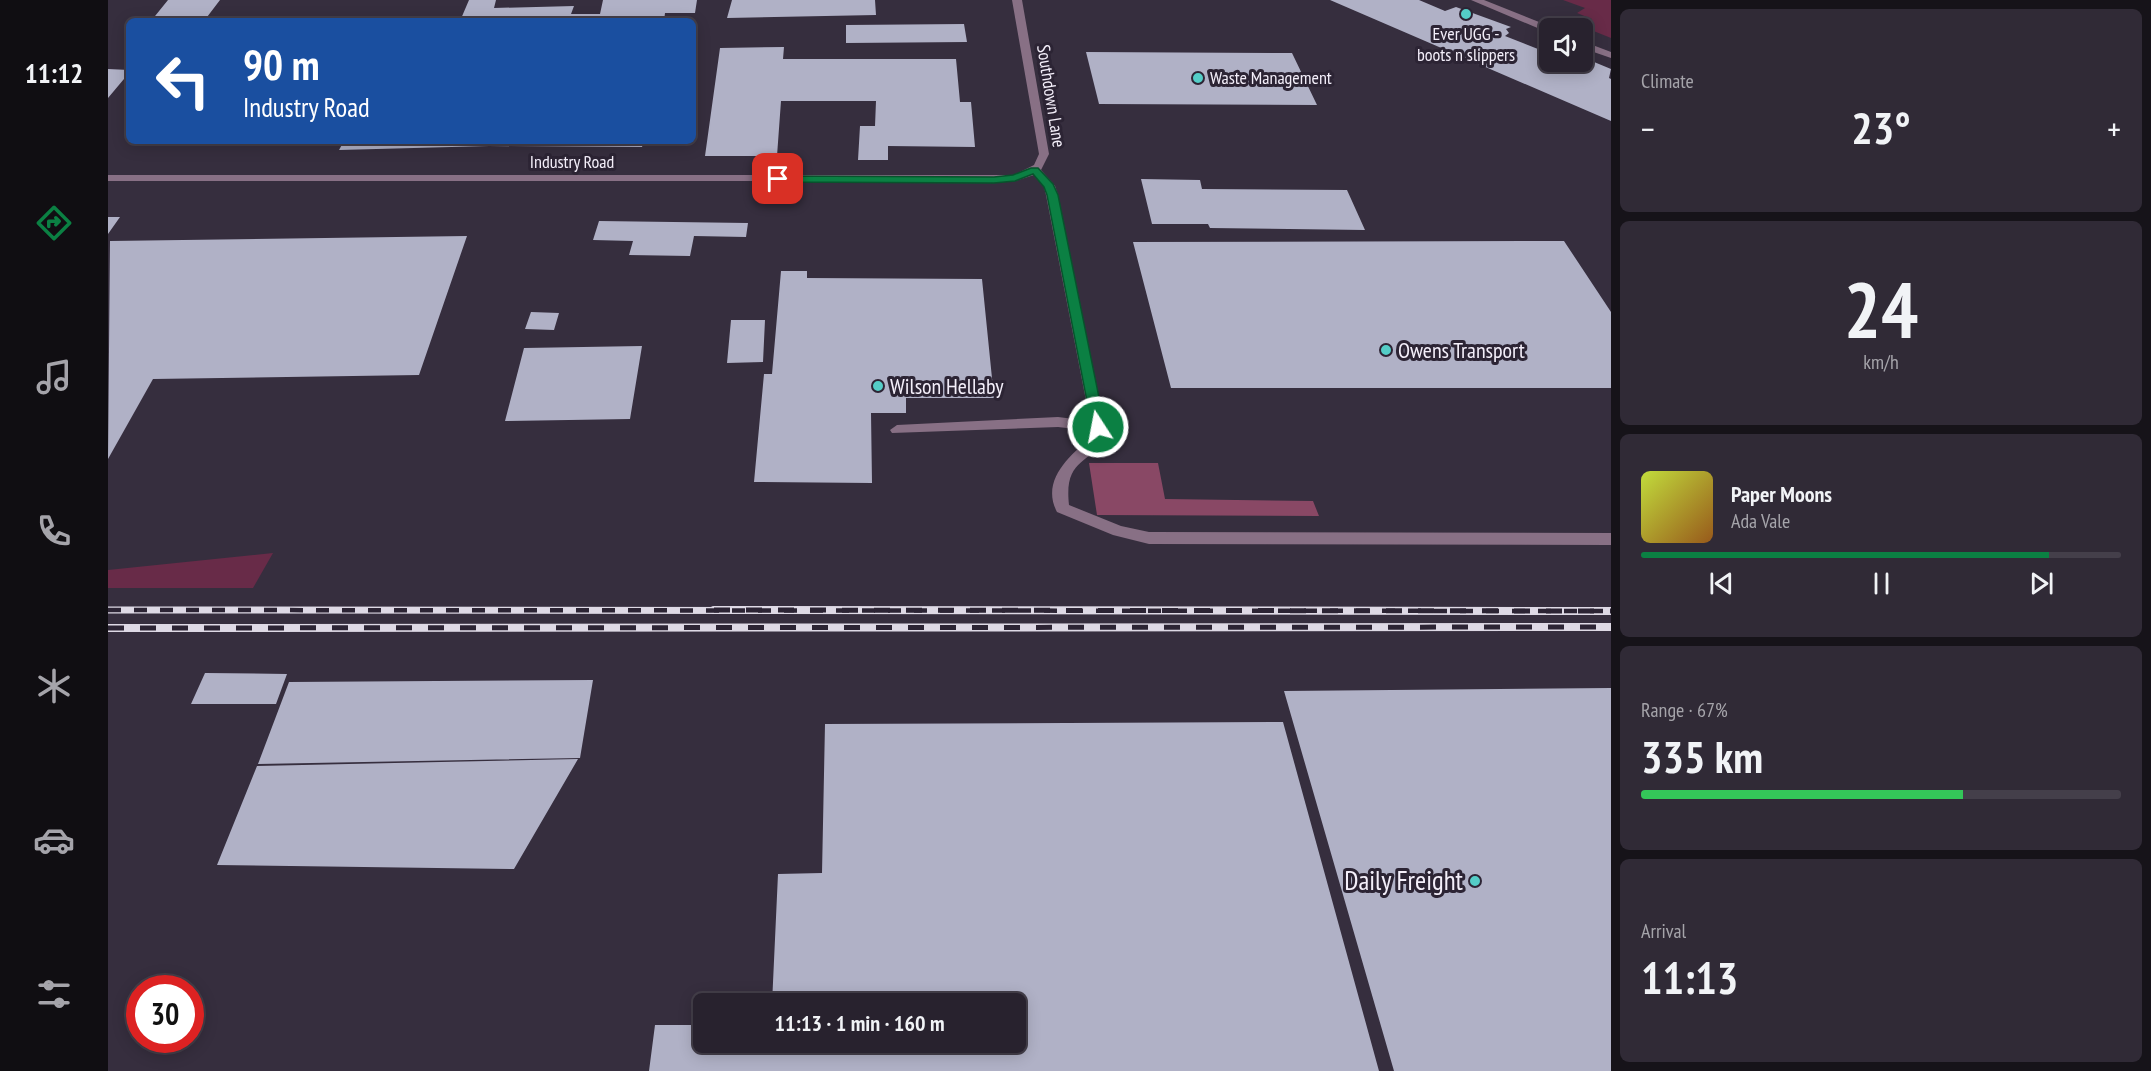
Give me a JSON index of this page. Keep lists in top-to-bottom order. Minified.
{"streets":{"street":["Southdown Lane","Industry Road"]},"crossings":[["Southdown Lane","Industry Road"]],"places":["Ever UGG - boots n slippers","Waste Management","Owens Transport","Wilson Hellaby","Daily Freight"],"page":{"tabs":"11:12","tile":["Climate",["24","km/h"],["Range · 67%","335 km"],["Arrival","11:13"]],"turn":["90 m","Industry Road"],"heat":["−","23°","+"],"song":["Paper Moons","Ada Vale"],"limit":"30","trip":"11:13 · 1 min · 160 m"}}
